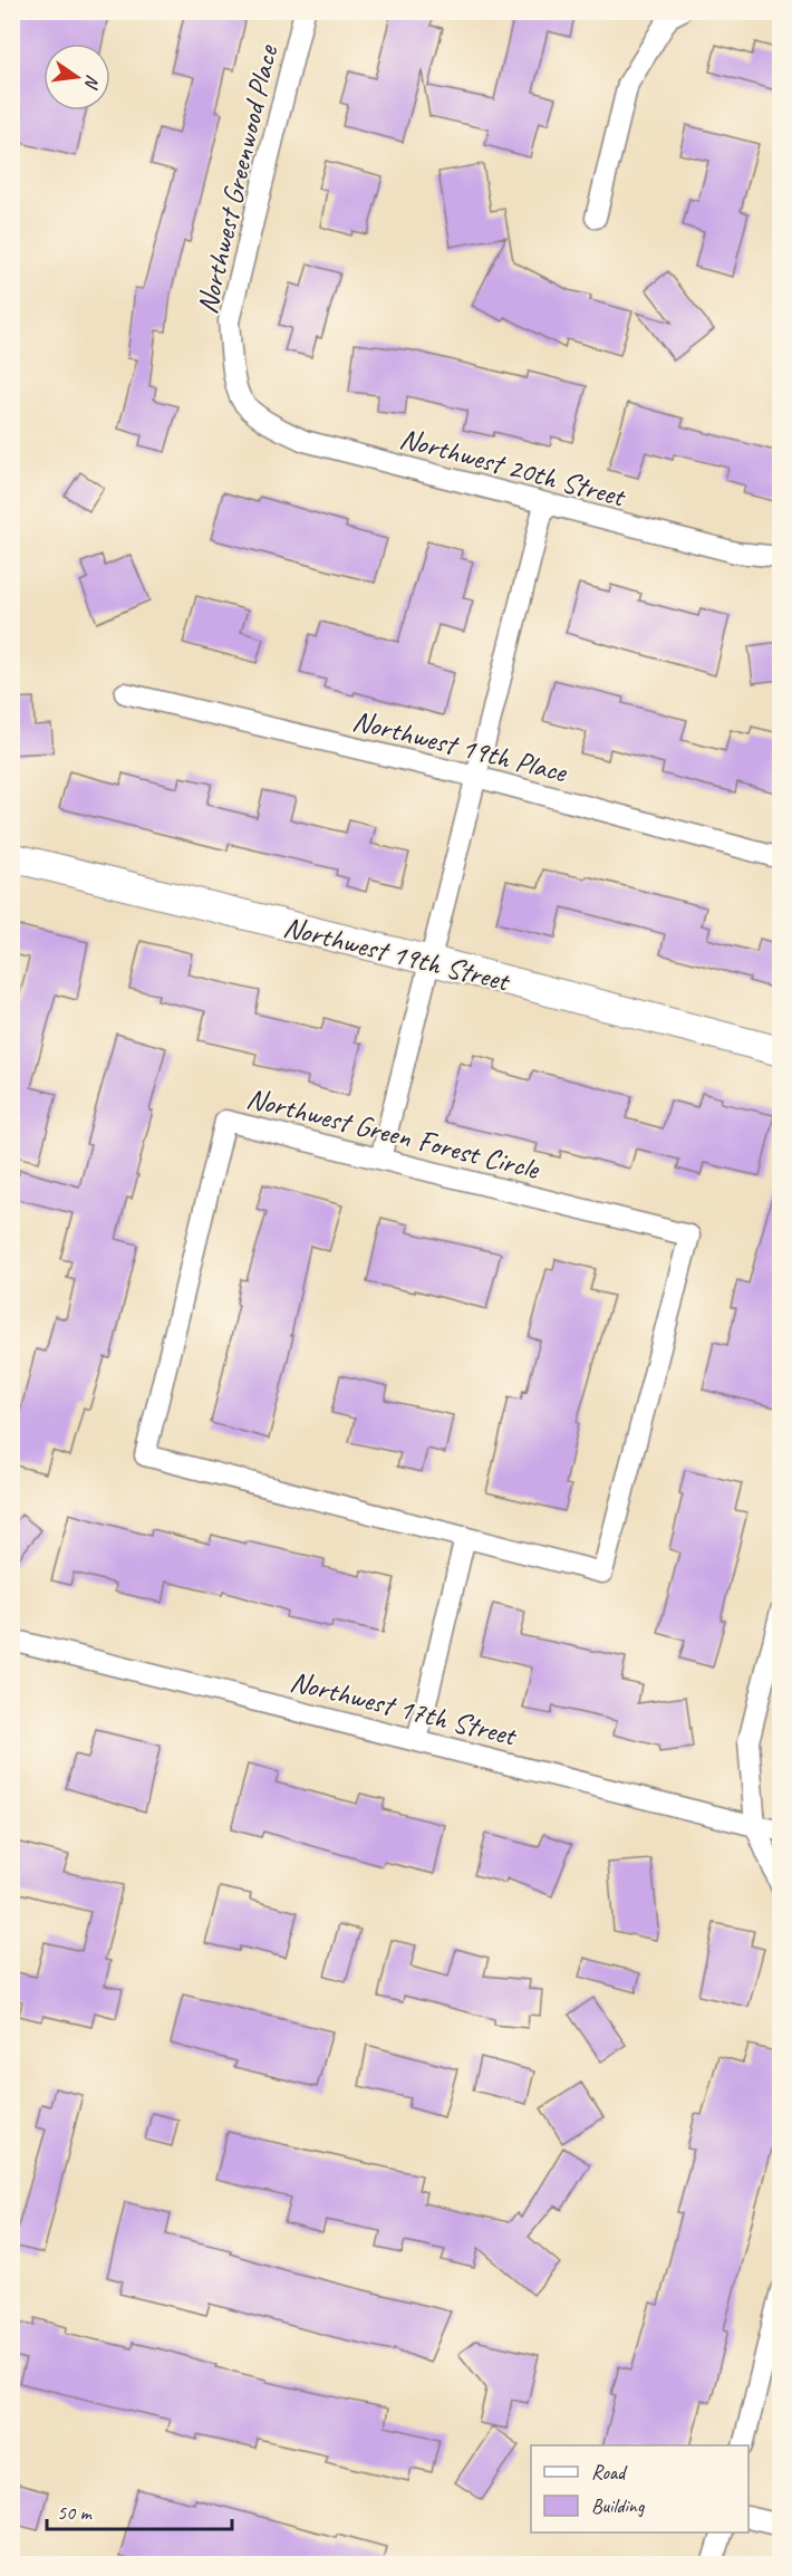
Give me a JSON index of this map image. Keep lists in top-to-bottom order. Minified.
{"streets":{"main road":["Northwest 19th Street"],"street":["Northwest Greenwood Place","Northwest 20th Street","Northwest 19th Place","Northwest Green Forest Circle","Northwest 17th Street"]},"crossings":[["Northwest Greenwood Place","Northwest 20th Street"]],"legend":["Road","Building"],"scale_bar":"50 m","north":"right"}
